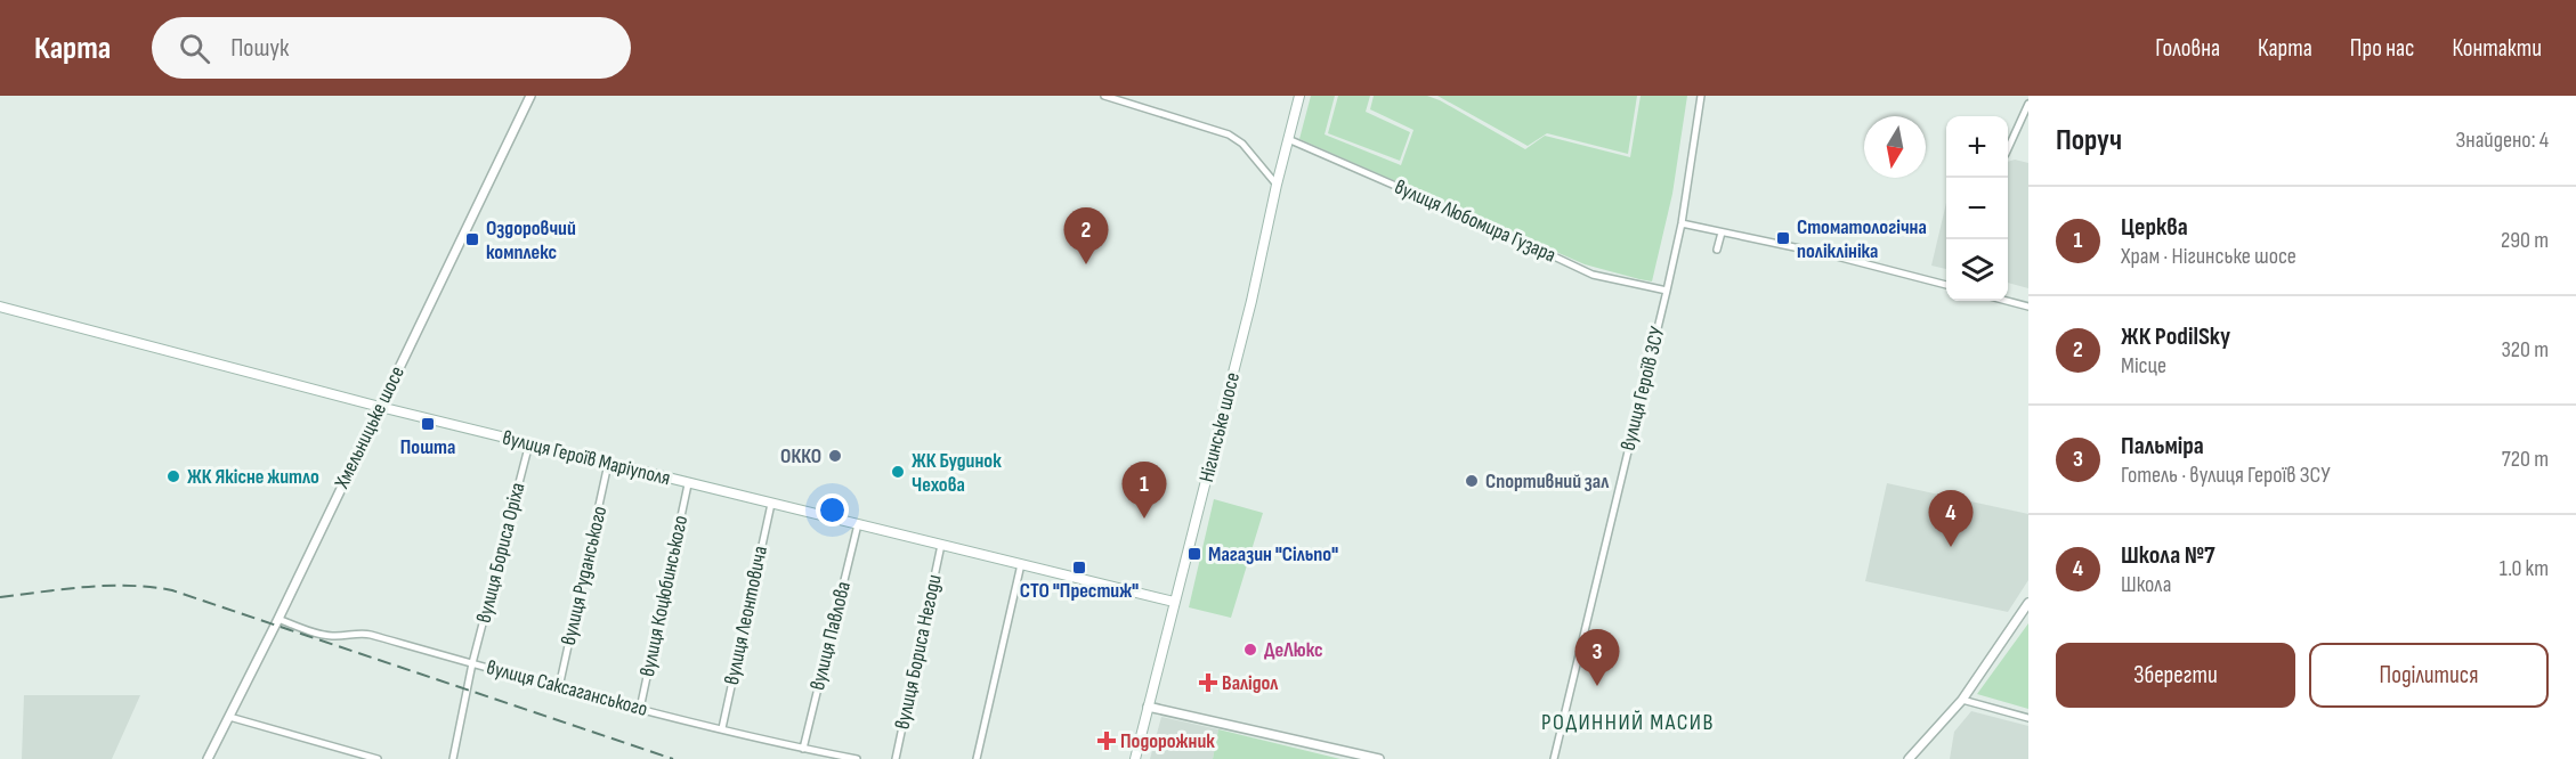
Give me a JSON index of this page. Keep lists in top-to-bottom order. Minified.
{"streets":{"main road":["Нігинське шосе","вулиця Героїв Маріуполя"],"street":["вулиця Любомира Гузара","вулиця Героїв ЗСУ","Хмельницьке шосе","вулиця Бориса Оріха","вулиця Руданського","вулиця Коцюбинського","вулиця Леонтовича","вулиця Павлова","вулиця Бориса Негоди","вулиця Саксаганського"]},"crossings":[["вулиця Любомира Гузара","вулиця Героїв ЗСУ"],["вулиця Любомира Гузара","Нігинське шосе"],["Хмельницьке шосе","вулиця Героїв Маріуполя"],["Хмельницьке шосе","вулиця Саксаганського"],["Нігинське шосе","вулиця Героїв Маріуполя"],["вулиця Героїв Маріуполя","вулиця Бориса Оріха"],["вулиця Героїв Маріуполя","вулиця Руданського"],["вулиця Героїв Маріуполя","вулиця Коцюбинського"],["вулиця Героїв Маріуполя","вулиця Леонтовича"],["вулиця Героїв Маріуполя","вулиця Павлова"],["вулиця Героїв Маріуполя","вулиця Бориса Негоди"],["вулиця Бориса Оріха","вулиця Саксаганського"],["вулиця Руданського","вулиця Саксаганського"],["вулиця Коцюбинського","вулиця Саксаганського"],["вулиця Леонтовича","вулиця Саксаганського"],["вулиця Павлова","вулиця Саксаганського"]],"districts":["РОДИННИЙ МАСИВ"],"places":{"transit":["Стоматологічна поліклініка","Оздоровчий комплекс","Пошта","Магазин \"Сільпо\"","СТО \"Престиж\""],"other":["ОККО","ЖК Будинок Чехова","ЖК Якісне житло","Спортивний зал","ДеЛюкс"],"health":["Валідол","Подорожник"]},"north":"bottom","page":{"header":"Карта","search":"Пошук","nav":["Головна","Карта","Про нас","Контакти"],"heading":["Поруч","Знайдено: 4"],"map_buttons":["+","−"],"list":[{"mark":"1","name":"Церква","note":"Храм · Нігинське шосе","value":"290 m"},{"mark":"2","name":"ЖК PodilSky","note":"Місце","value":"320 m"},{"mark":"3","name":"Пальміра","note":"Готель · вулиця Героїв ЗСУ","value":"720 m"},{"mark":"4","name":"Школа №7","note":"Школа","value":"1.0 km"}],"pins":["2","1","4","3"],"buttons":["Зберегти","Поділитися"]}}
